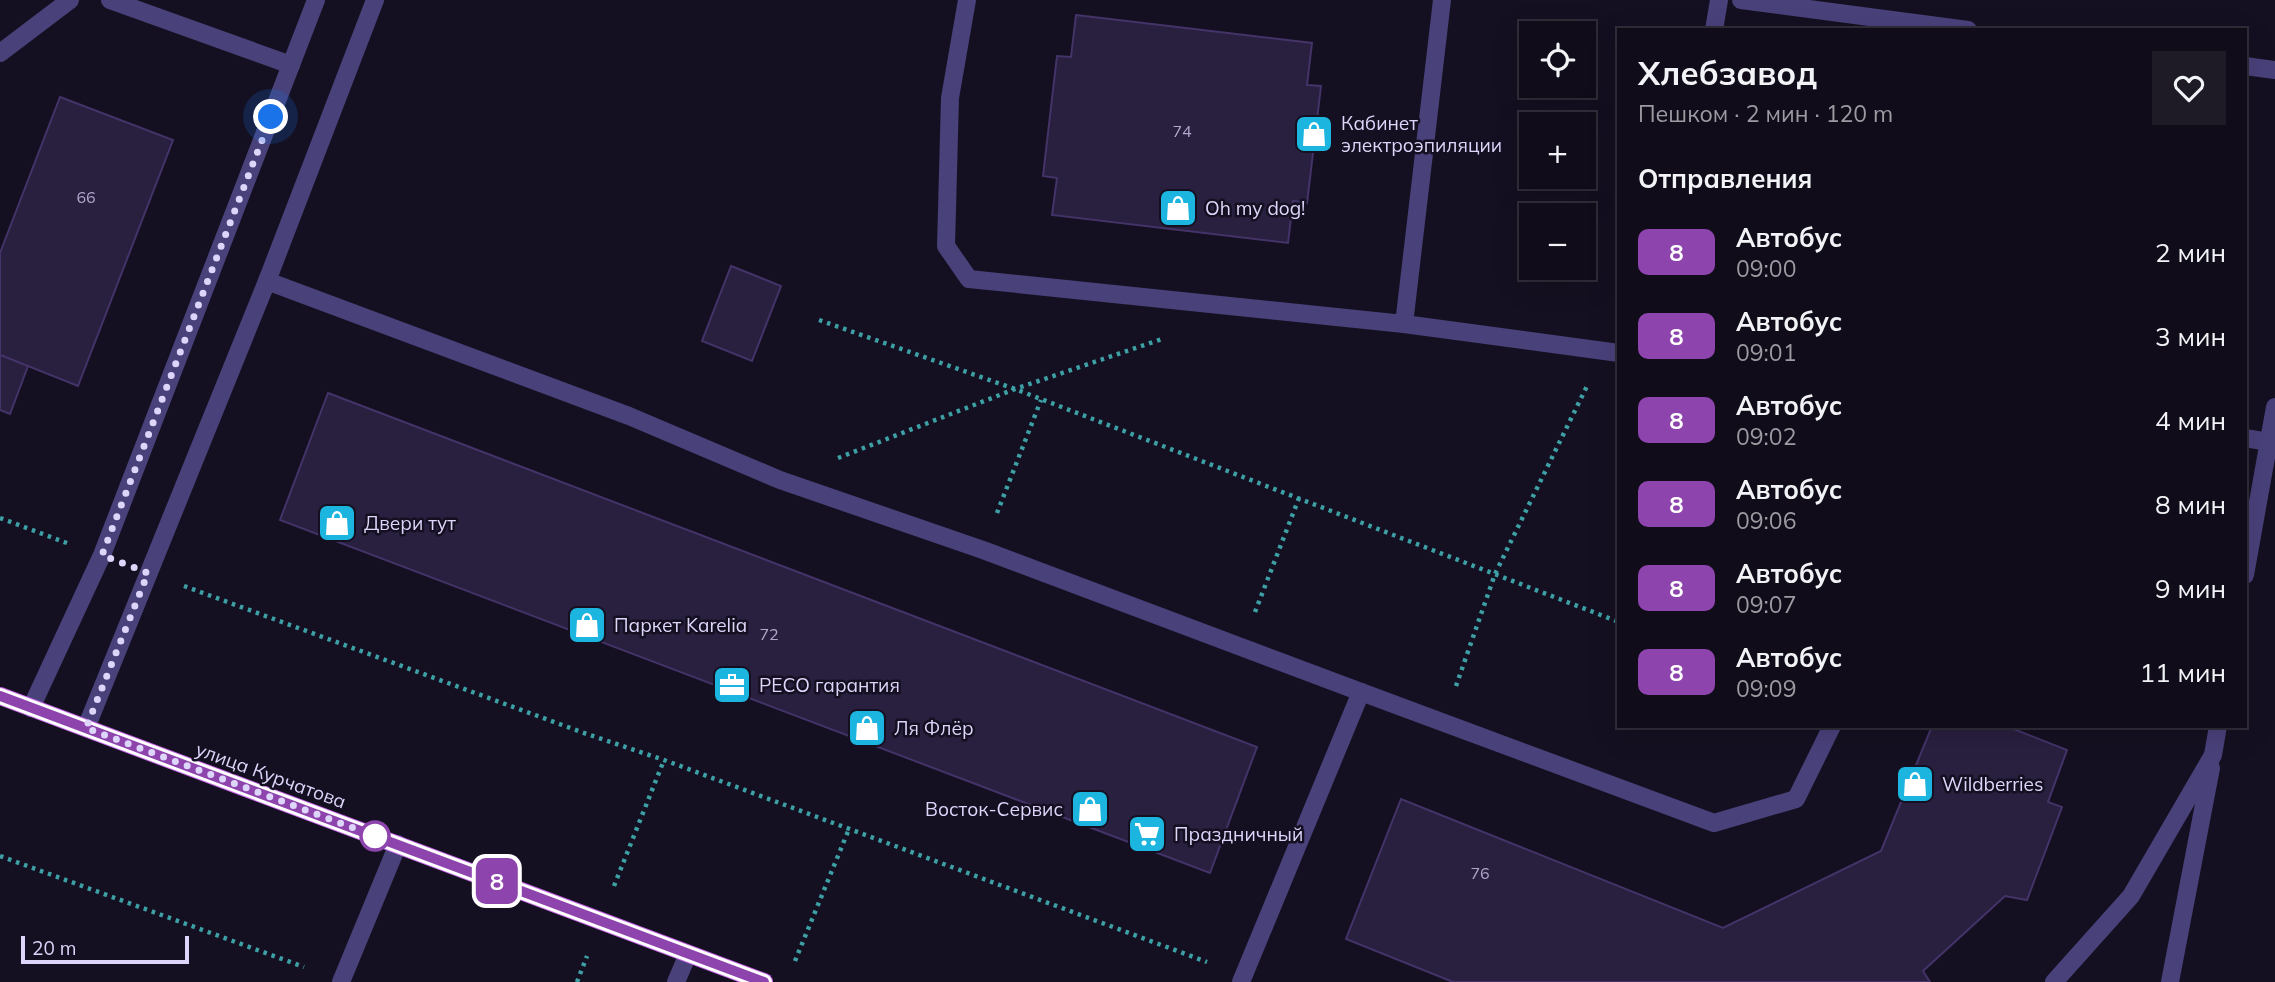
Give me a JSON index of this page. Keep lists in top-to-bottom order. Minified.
{"streets":{"main road":["улица Курчатова"]},"places":{"shop":["Кабинет электроэпиляции","Oh my dog!","Двери тут","Паркет Karelia","Ля Флёр","Wildberries","Восток-Сервис"],"office":["РЕСО гарантия"],"supermarket":["Праздничный"]},"lines":["bus line 8"],"house_numbers":["74","66","72","76"],"scale_bar":"20 m","page":{"on_map":"8","map_buttons":["+","−"],"heading":[["Хлебзавод","Пешком · 2 мин · 120 m"],"Отправления"],"list":[{"mark":"8","name":"Автобус","note":"09:00","value":"2 мин"},{"mark":"8","name":"Автобус","note":"09:01","value":"3 мин"},{"mark":"8","name":"Автобус","note":"09:02","value":"4 мин"},{"mark":"8","name":"Автобус","note":"09:06","value":"8 мин"},{"mark":"8","name":"Автобус","note":"09:07","value":"9 мин"},{"mark":"8","name":"Автобус","note":"09:09","value":"11 мин"}],"scale":"20 m"}}
